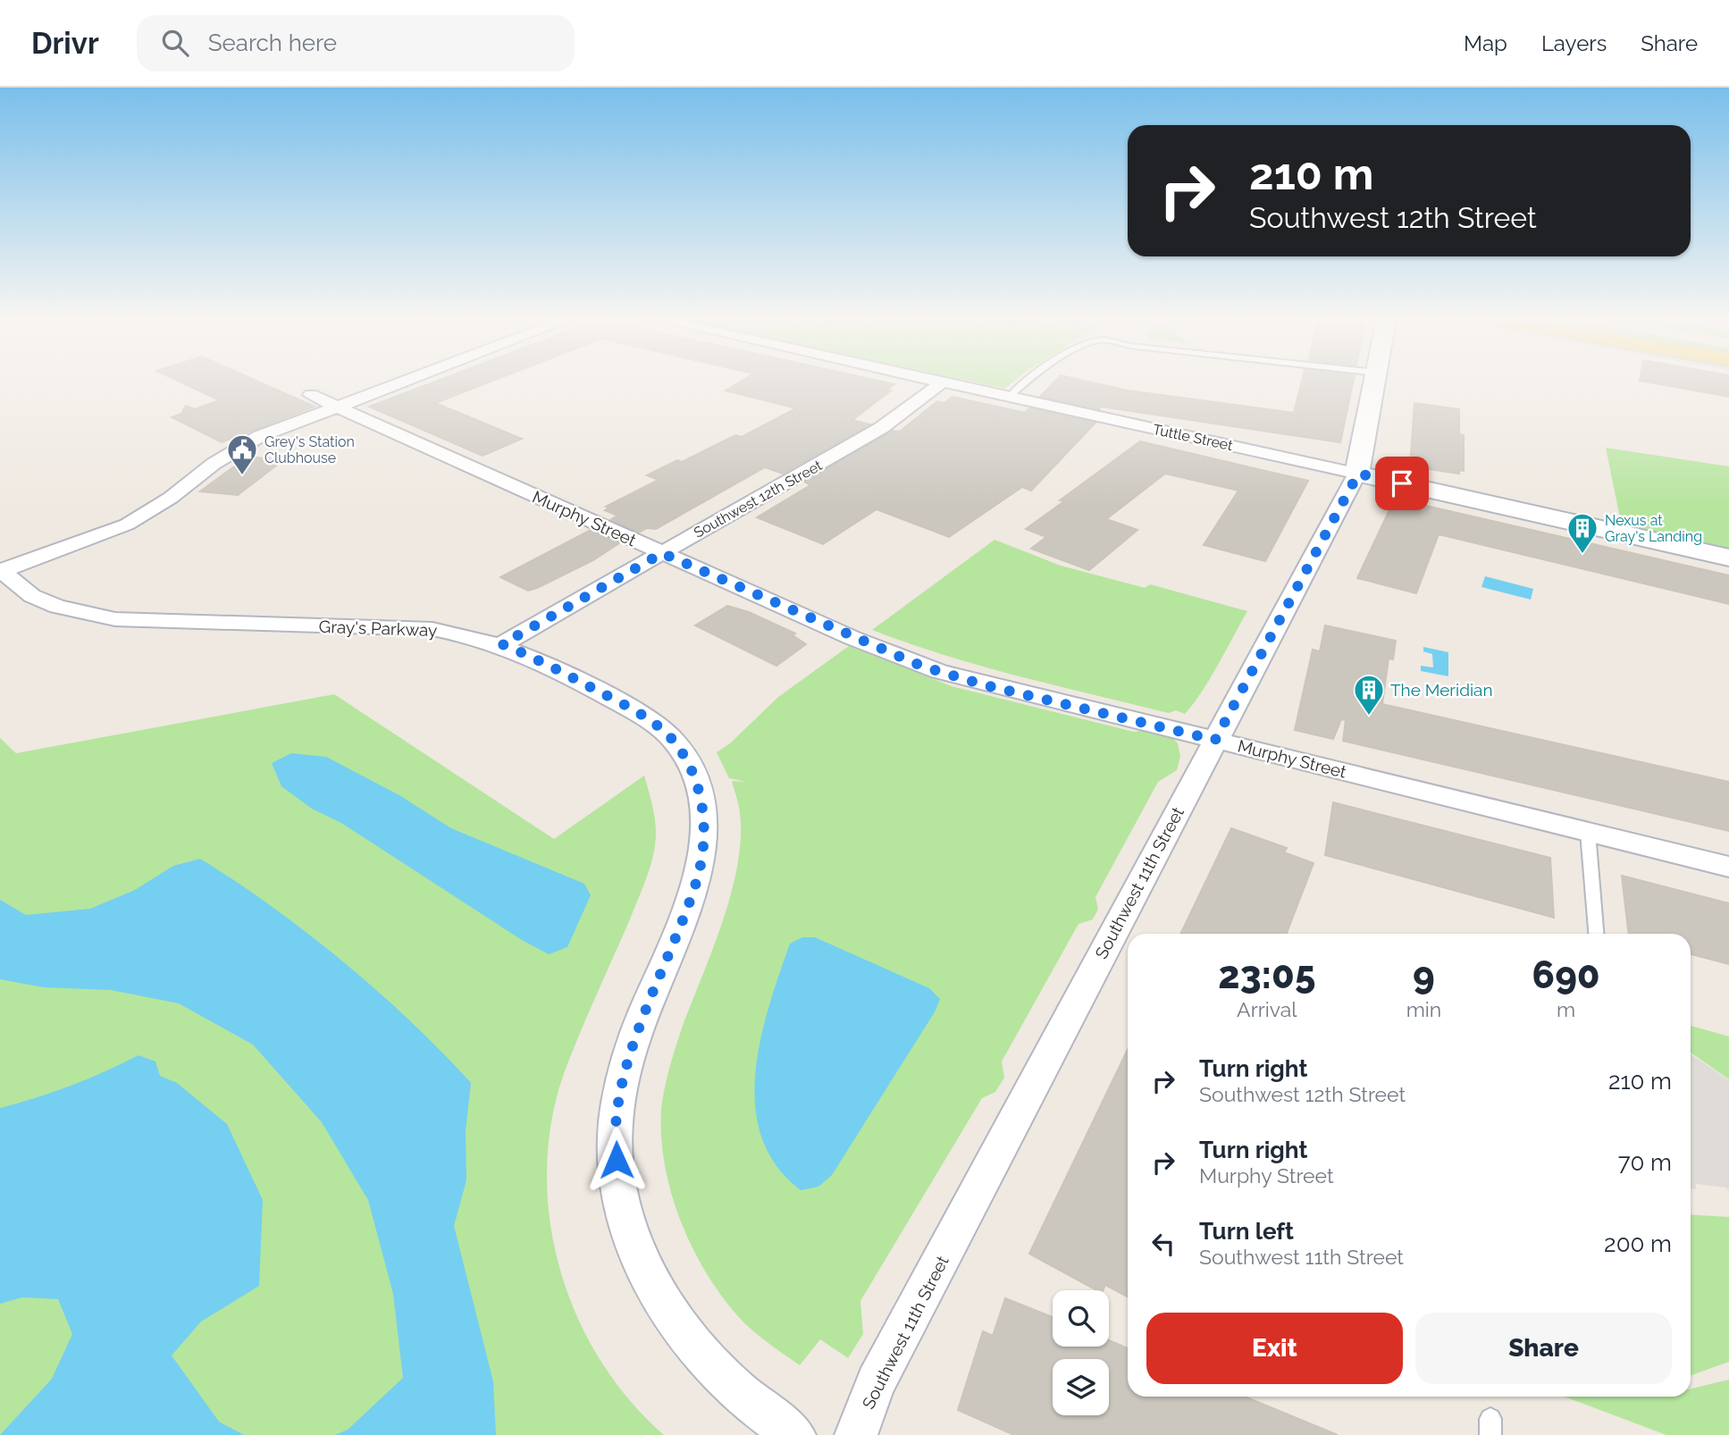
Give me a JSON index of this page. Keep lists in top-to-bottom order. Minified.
{"streets":{"street":["Tuttle Street","Southwest 12th Street","Murphy Street","Gray's Parkway","Southwest 11th Street"]},"crossings":[["Tuttle Street","Southwest 11th Street"],["Southwest 12th Street","Murphy Street"],["Southwest 12th Street","Gray's Parkway"],["Murphy Street","Southwest 11th Street"]],"places":{"public building":["Grey's Station Clubhouse"],"building":["Nexus at Gray's Landing","The Meridian"]},"page":{"header":"Drivr","search":"Search here","nav":["Map","Layers","Share"],"turn":["210 m","Southwest 12th Street"],"eta":["23:05","Arrival","9","min","690","m"],"list":[{"name":"Turn right","note":"Southwest 12th Street","value":"210 m"},{"name":"Turn right","note":"Murphy Street","value":"70 m"},{"name":"Turn left","note":"Southwest 11th Street","value":"200 m"}],"buttons":["Exit","Share"]}}
